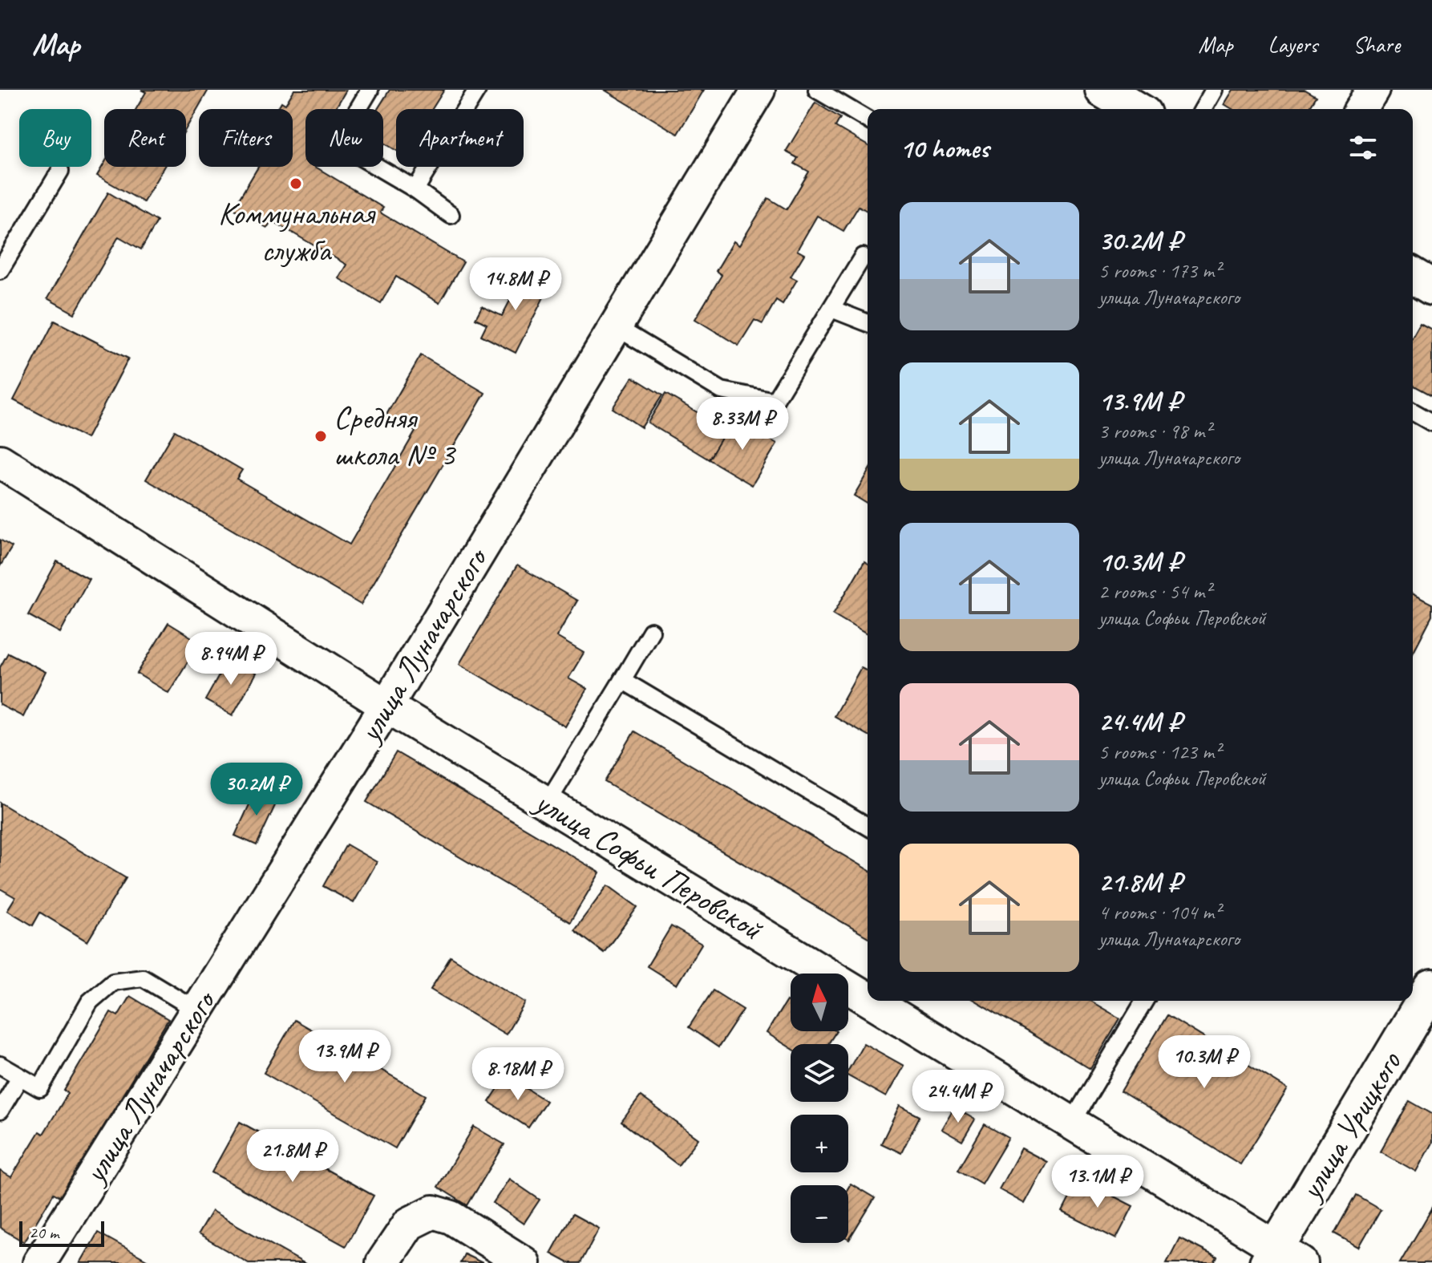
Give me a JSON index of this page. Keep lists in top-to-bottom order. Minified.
{"streets":{"main road":["улица Урицкого"],"street":["улица Луначарского","улица Софьи Перовской"]},"crossings":[["улица Луначарского","улица Софьи Перовской"],["улица Софьи Перовской","улица Урицкого"]],"places":["Коммунальная служба","Средняя школа № 3"],"scale_bar":"20 m","north":"top","page":{"header":"Map","nav":["Map","Layers","Share"],"chip":["Buy","Rent","Filters","New","Apartment"],"heading":"10 homes","list":[{"name":"30.2M ₽","note":"5 rooms · 173 m² · улица Луначарского"},{"name":"13.9M ₽","note":"3 rooms · 98 m² · улица Луначарского"},{"name":"10.3M ₽","note":"2 rooms · 54 m² · улица Софьи Перовской"},{"name":"24.4M ₽","note":"5 rooms · 123 m² · улица Софьи Перовской"},{"name":"21.8M ₽","note":"4 rooms · 104 m² · улица Луначарского"}],"price":["14.8M ₽","8.33M ₽","8.94M ₽","30.2M ₽","13.9M ₽","10.3M ₽","8.18M ₽","24.4M ₽","21.8M ₽","13.1M ₽"],"map_buttons":["+","−"],"scale":"20 m"}}
